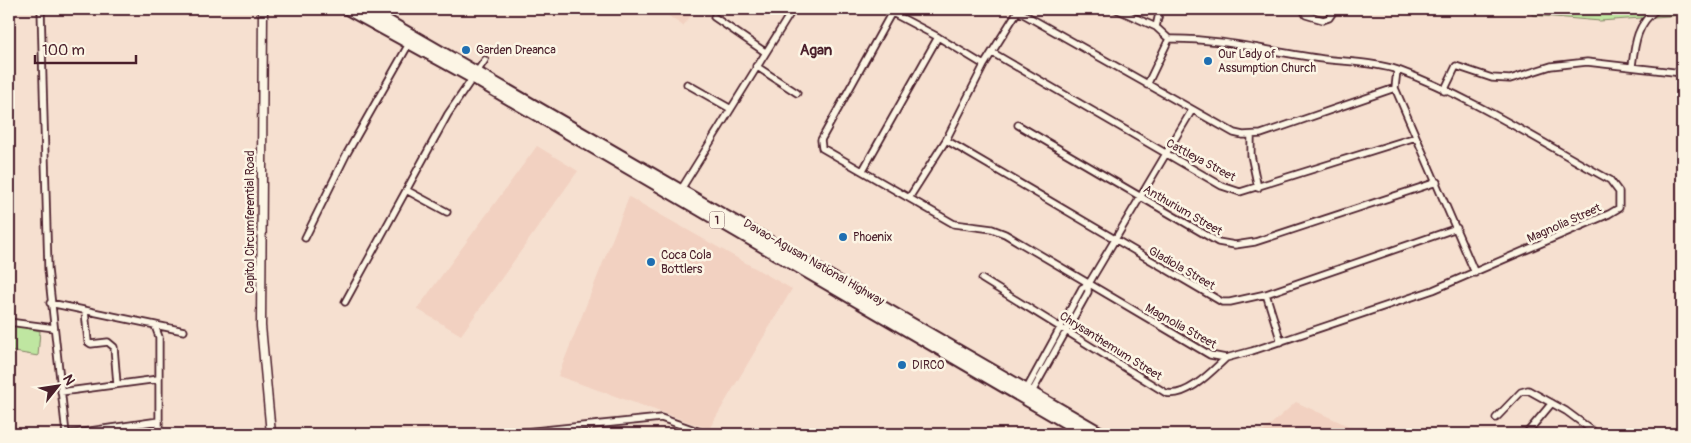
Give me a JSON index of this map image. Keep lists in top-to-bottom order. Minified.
{"streets":{"highway":["1","Davao-Agusan National Highway"],"main road":["Capitol Circumferential Road"],"street":["Cattleya Street","Anthurium Street","Magnolia Street","Gladiola Street","Chrysanthemum Street"]},"crossings":[["Magnolia Street","Chrysanthemum Street"]],"districts":["Agan"],"places":["Garden Dreanca","Our Lady of Assumption Church","Phoenix","Coca Cola Bottlers","DIRCO"],"scale_bar":"100 m","north":"top right"}
